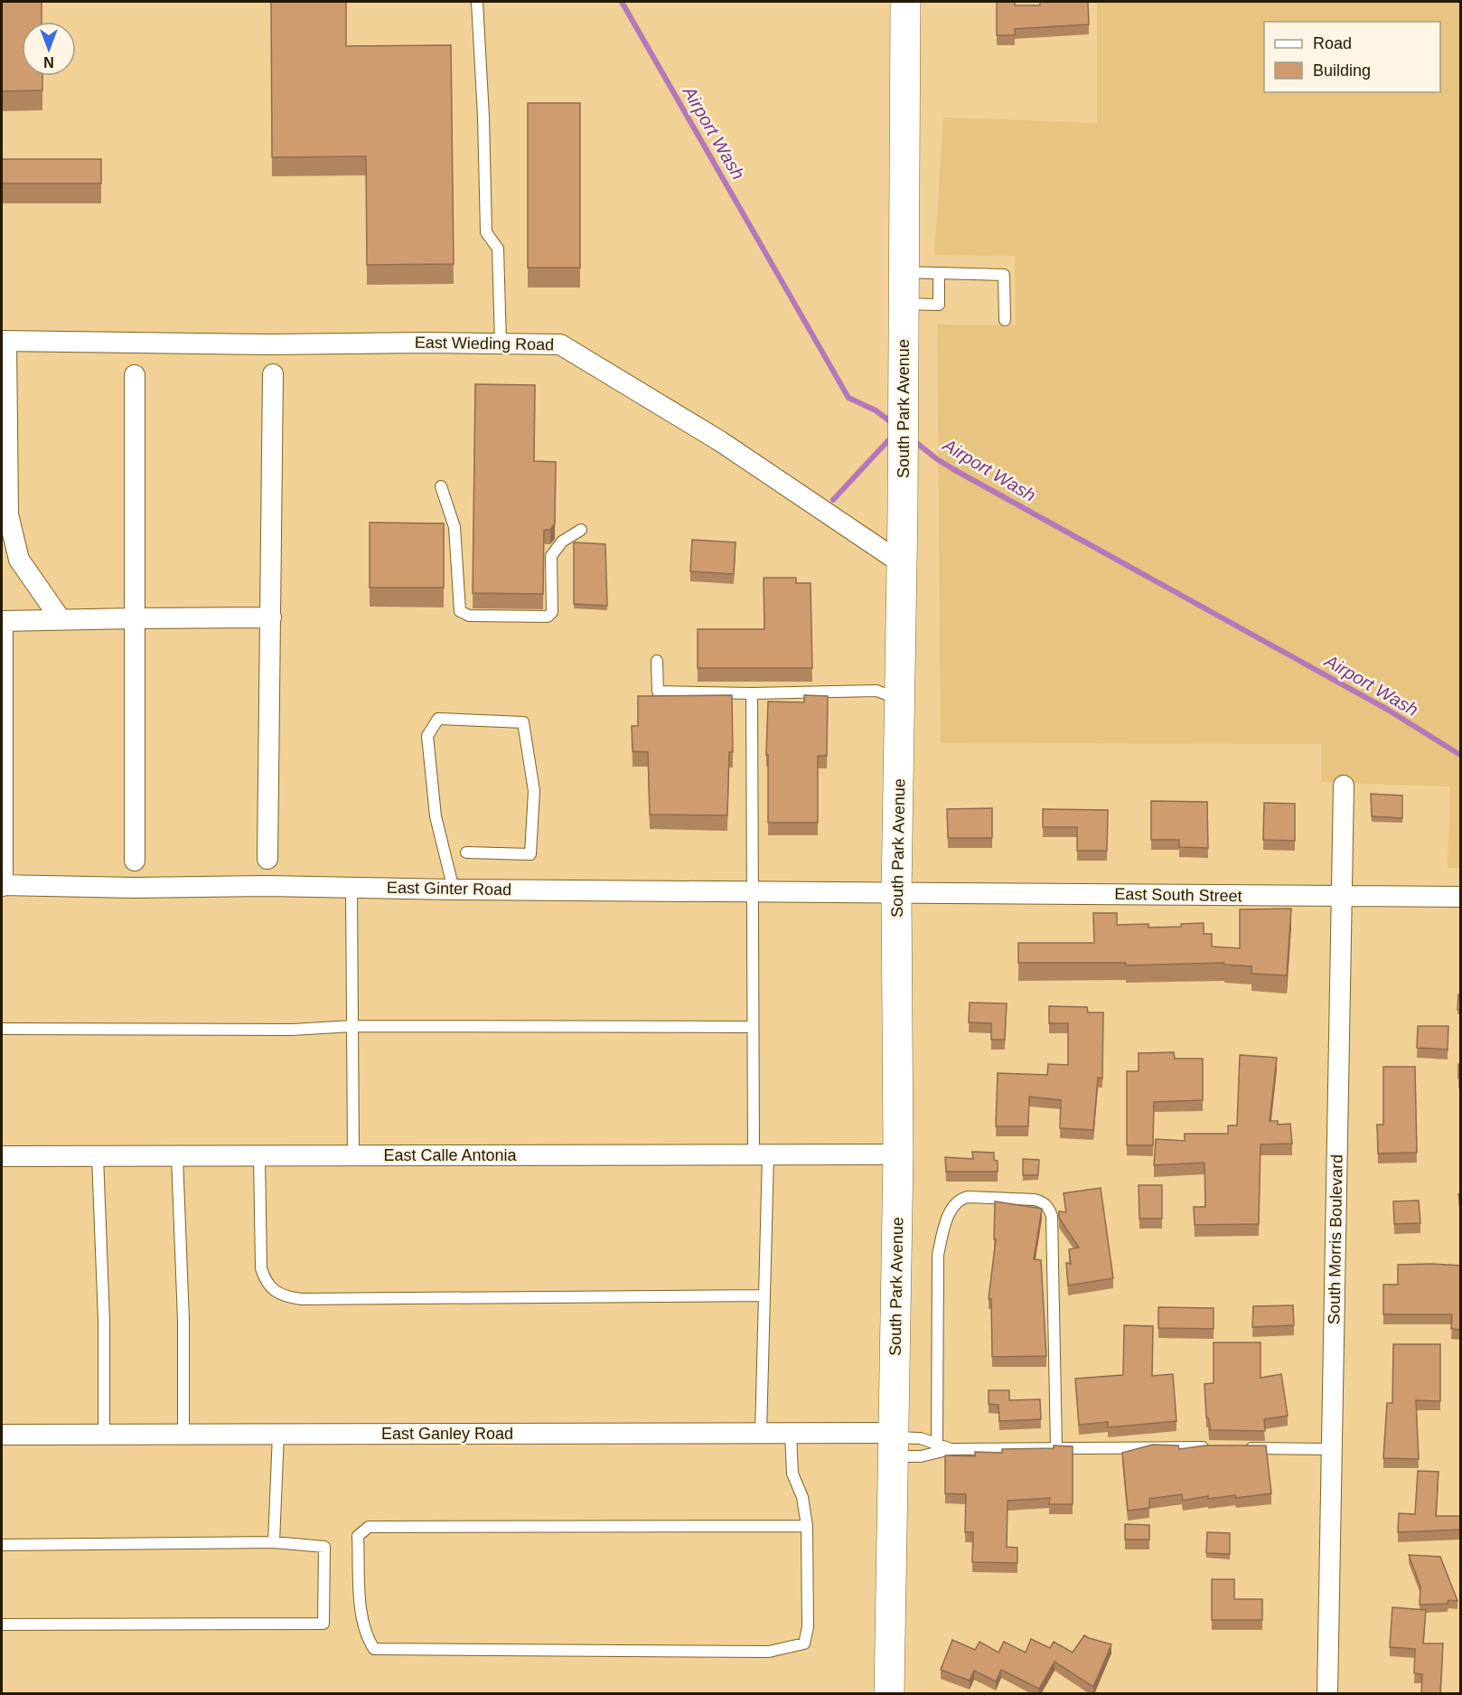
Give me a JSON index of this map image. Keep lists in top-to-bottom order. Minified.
{"streets":{"main road":["South Park Avenue"],"street":["East Wieding Road","East Ginter Road","East South Street","East Calle Antonia","South Morris Boulevard","East Ganley Road"]},"crossings":[["East Wieding Road","South Park Avenue"],["South Park Avenue","East Ginter Road"],["South Park Avenue","East South Street"],["South Park Avenue","East Calle Antonia"],["South Park Avenue","East Ganley Road"],["East Ginter Road","East South Street"],["East South Street","South Morris Boulevard"]],"water":["Airport Wash"],"legend":["Road","Building"],"north":"bottom"}
